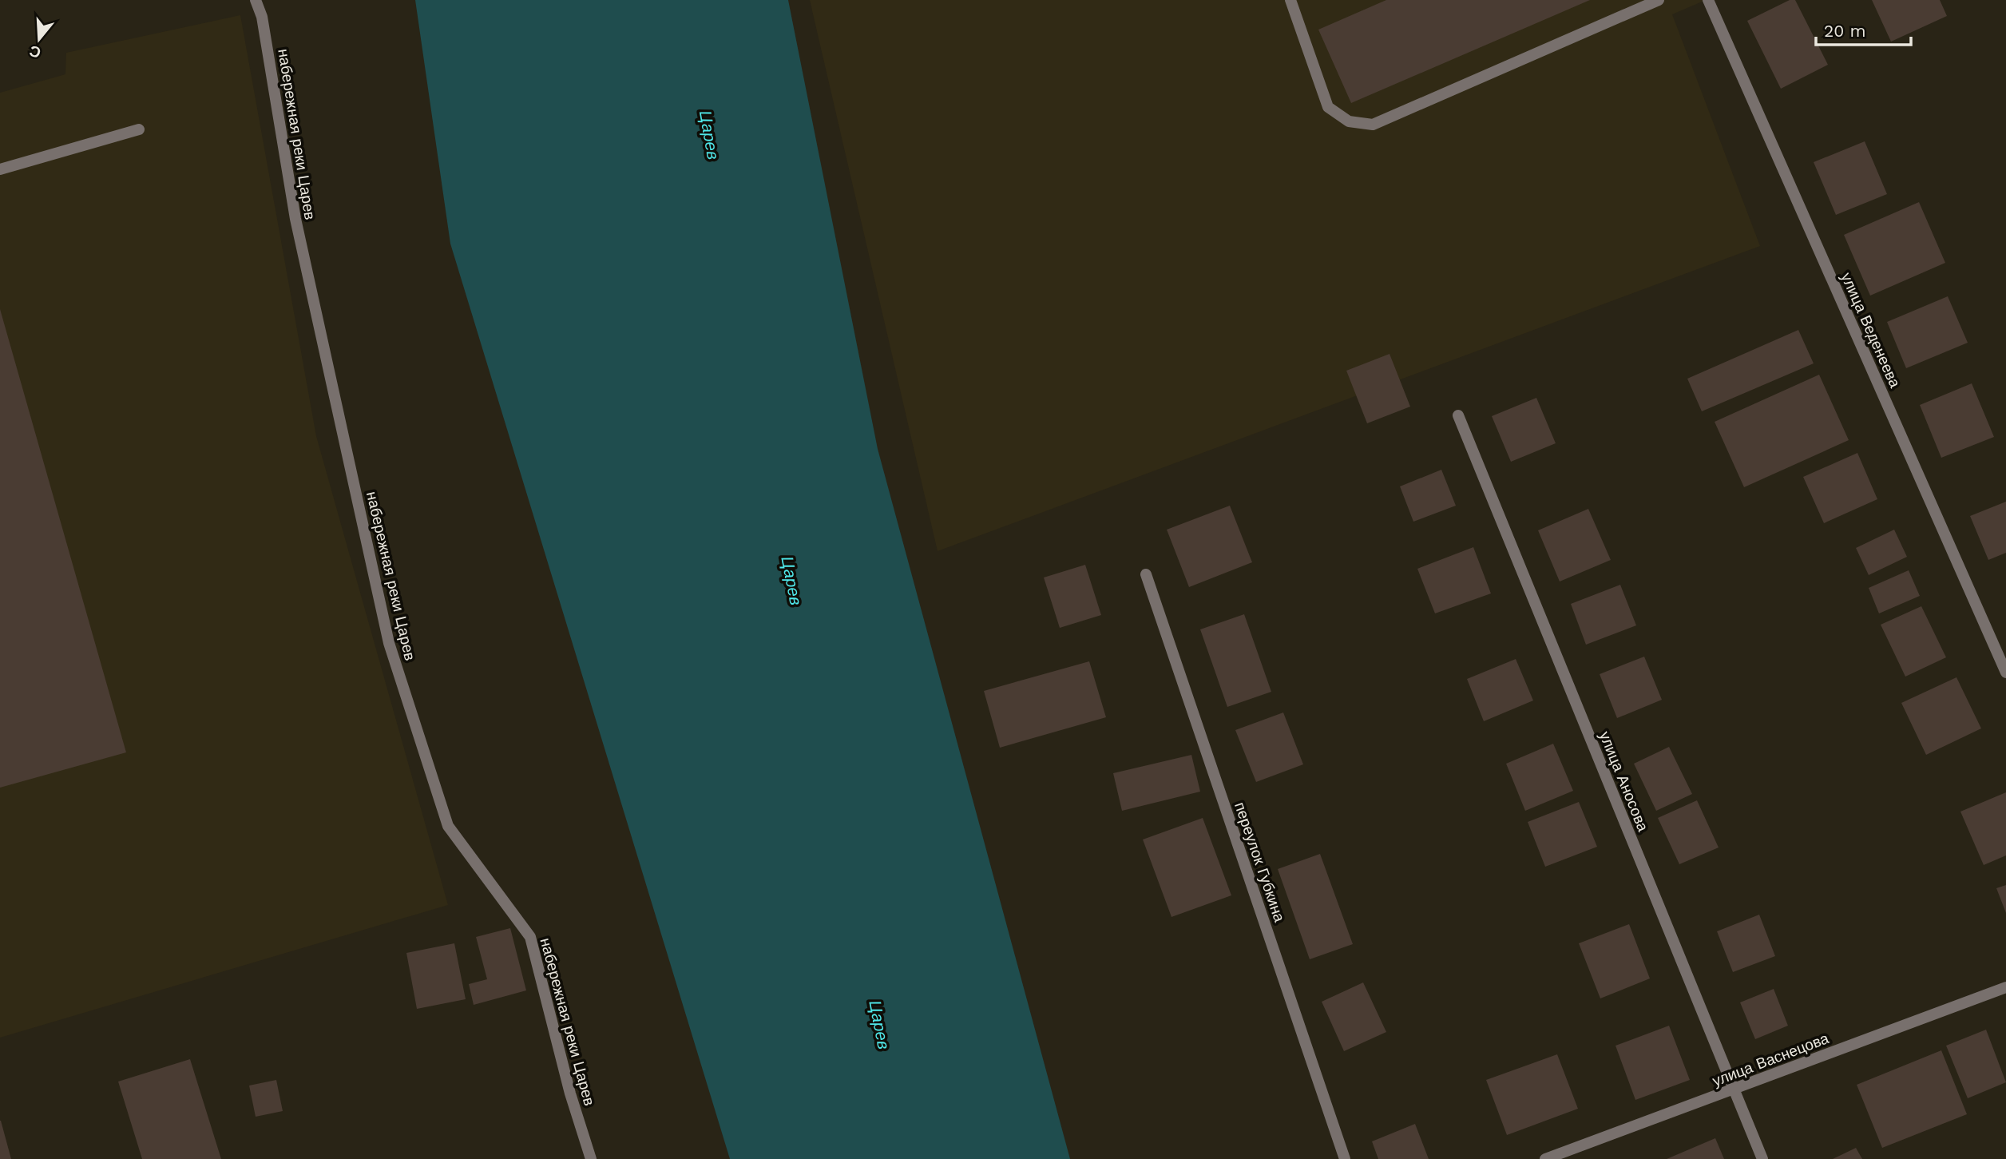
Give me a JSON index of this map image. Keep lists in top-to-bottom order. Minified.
{"streets":{"street":["набережная реки Царев","улица Веденеева","улица Аносова","переулок Губкина","улица Васнецова"]},"crossings":[["улица Аносова","улица Васнецова"]],"water":["Царев"],"scale_bar":"20 m","north":"bottom"}
